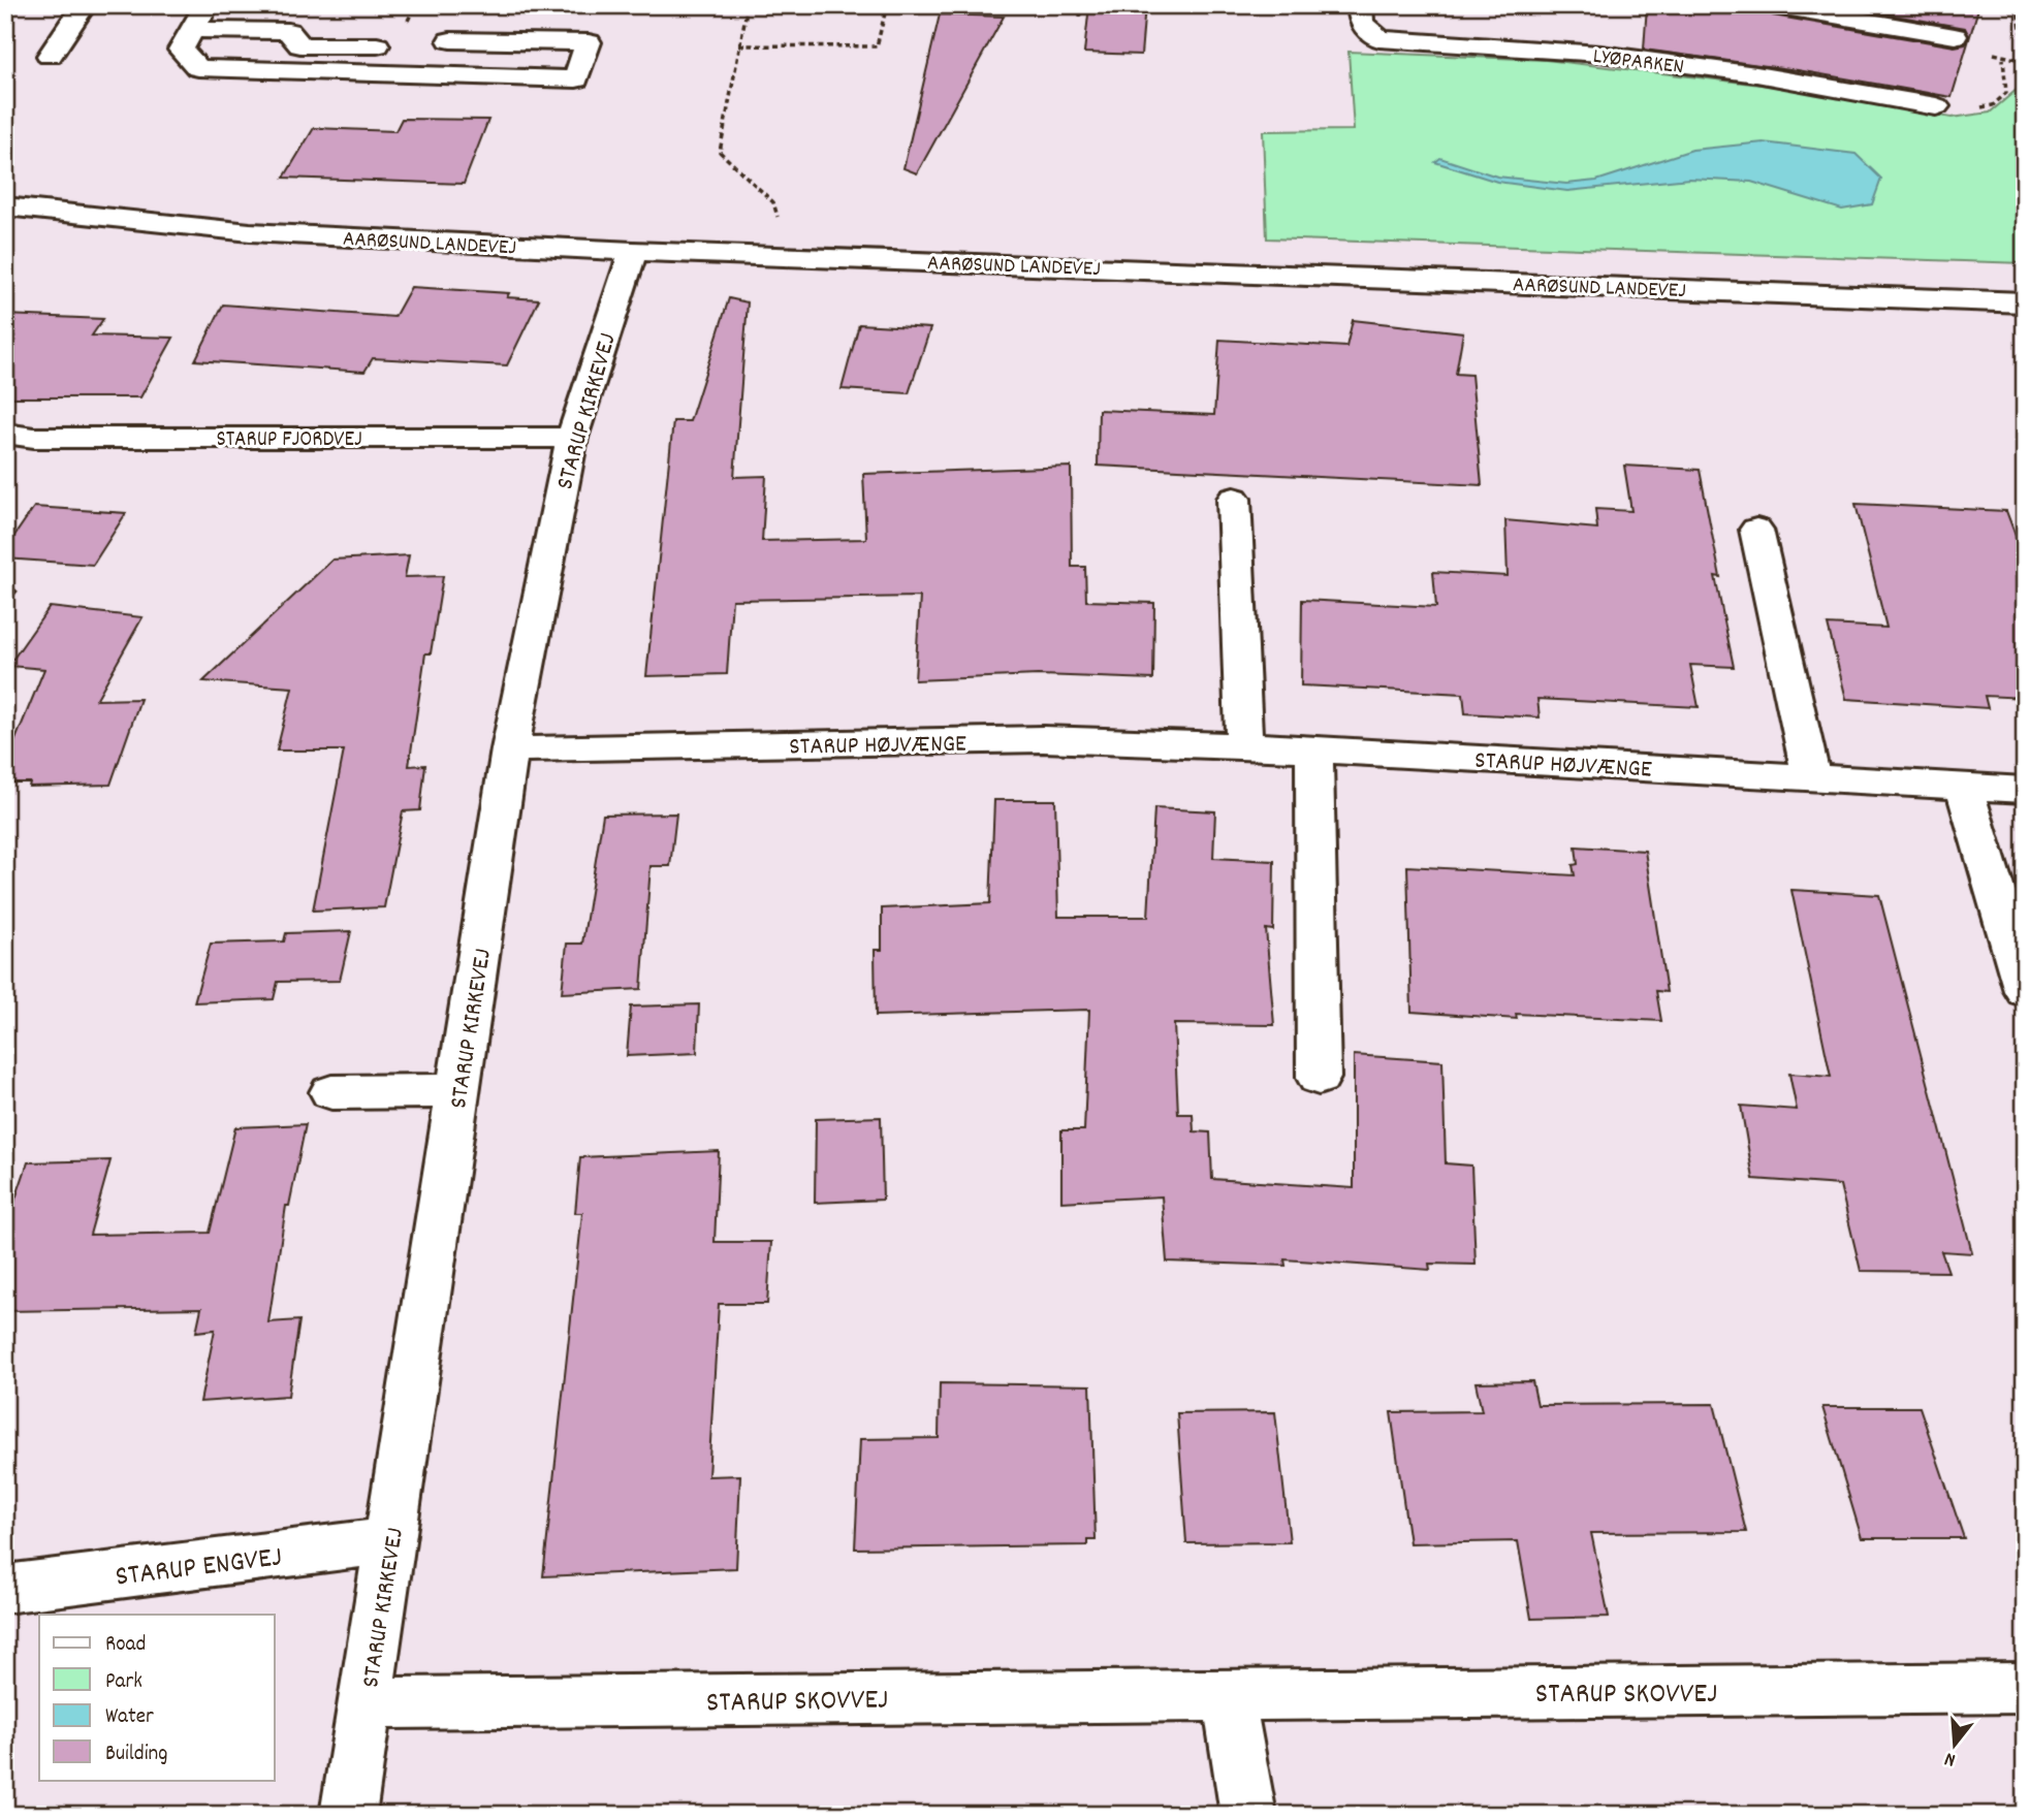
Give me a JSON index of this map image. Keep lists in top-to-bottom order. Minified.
{"streets":{"street":["LYØPARKEN","AARØSUND LANDEVEJ","STARUP KIRKEVEJ","STARUP FJORDVEJ","STARUP HØJVÆNGE","STARUP ENGVEJ","STARUP SKOVVEJ"]},"crossings":[["AARØSUND LANDEVEJ","STARUP KIRKEVEJ"],["STARUP KIRKEVEJ","STARUP FJORDVEJ"],["STARUP KIRKEVEJ","STARUP HØJVÆNGE"],["STARUP KIRKEVEJ","STARUP ENGVEJ"],["STARUP KIRKEVEJ","STARUP SKOVVEJ"]],"legend":["Road","Park","Water","Building"],"north":"bottom"}
